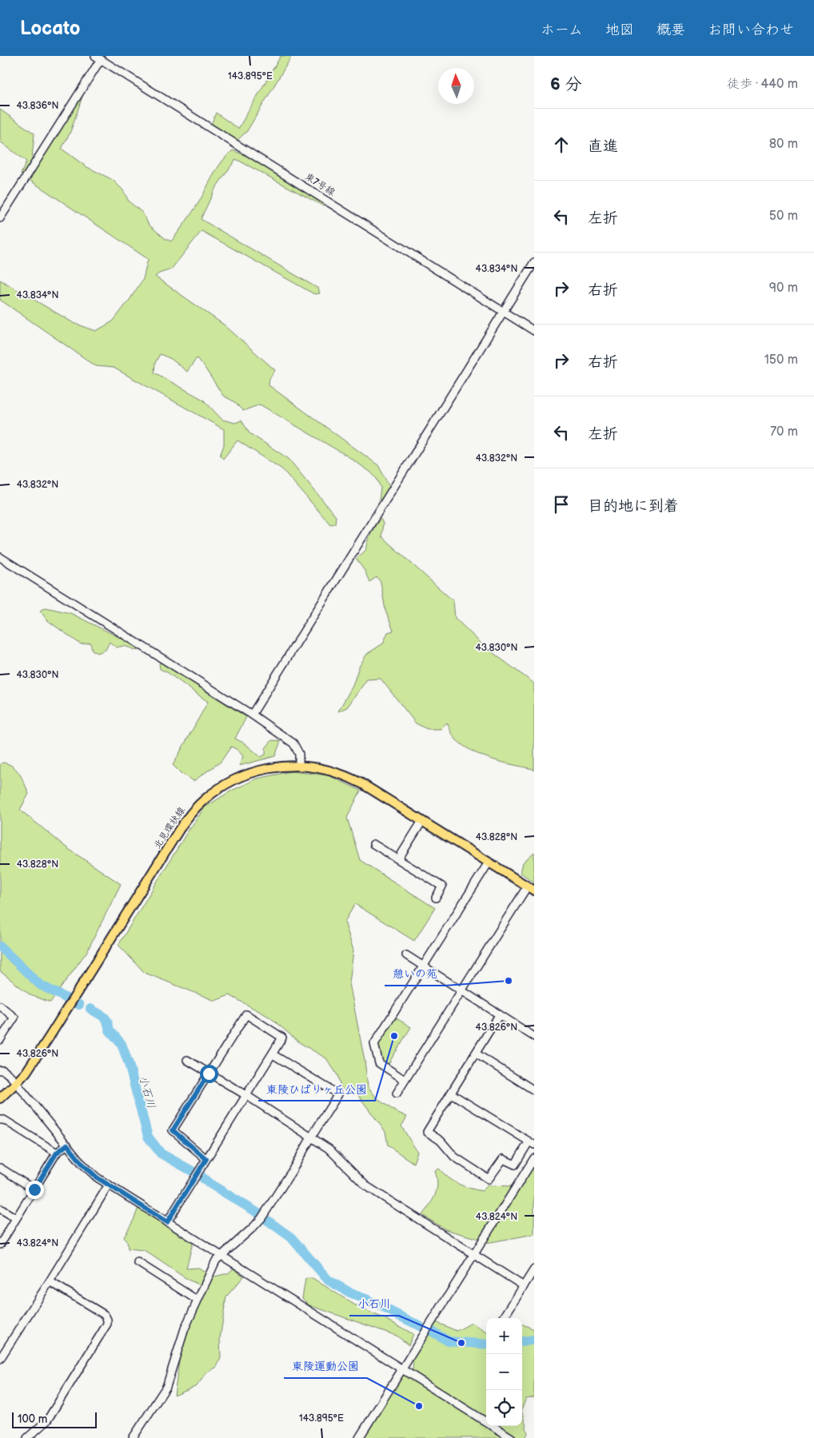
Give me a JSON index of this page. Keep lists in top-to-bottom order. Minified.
{"streets":{"main road":["北見環状線"],"street":["東7号線"]},"water":["小石川"],"places":["憩いの苑","東陵ひばりヶ丘公園","小石川","東陵運動公園"],"scale_bar":"100 m","north":"top","page":{"header":"Locato","nav":["ホーム","地図","概要","お問い合わせ"],"heading":["6 分","徒歩 · 440 m"],"list":[["直進","80 m"],["左折","50 m"],["右折","90 m"],["右折","150 m"],["左折","70 m"],"目的地に到着"],"map_buttons":["+","−"],"scale":"100 m"},"coordinates":["143.895°E","43.836°N","43.834°N","43.832°N","43.830°N","43.828°N","43.826°N","43.824°N"]}
